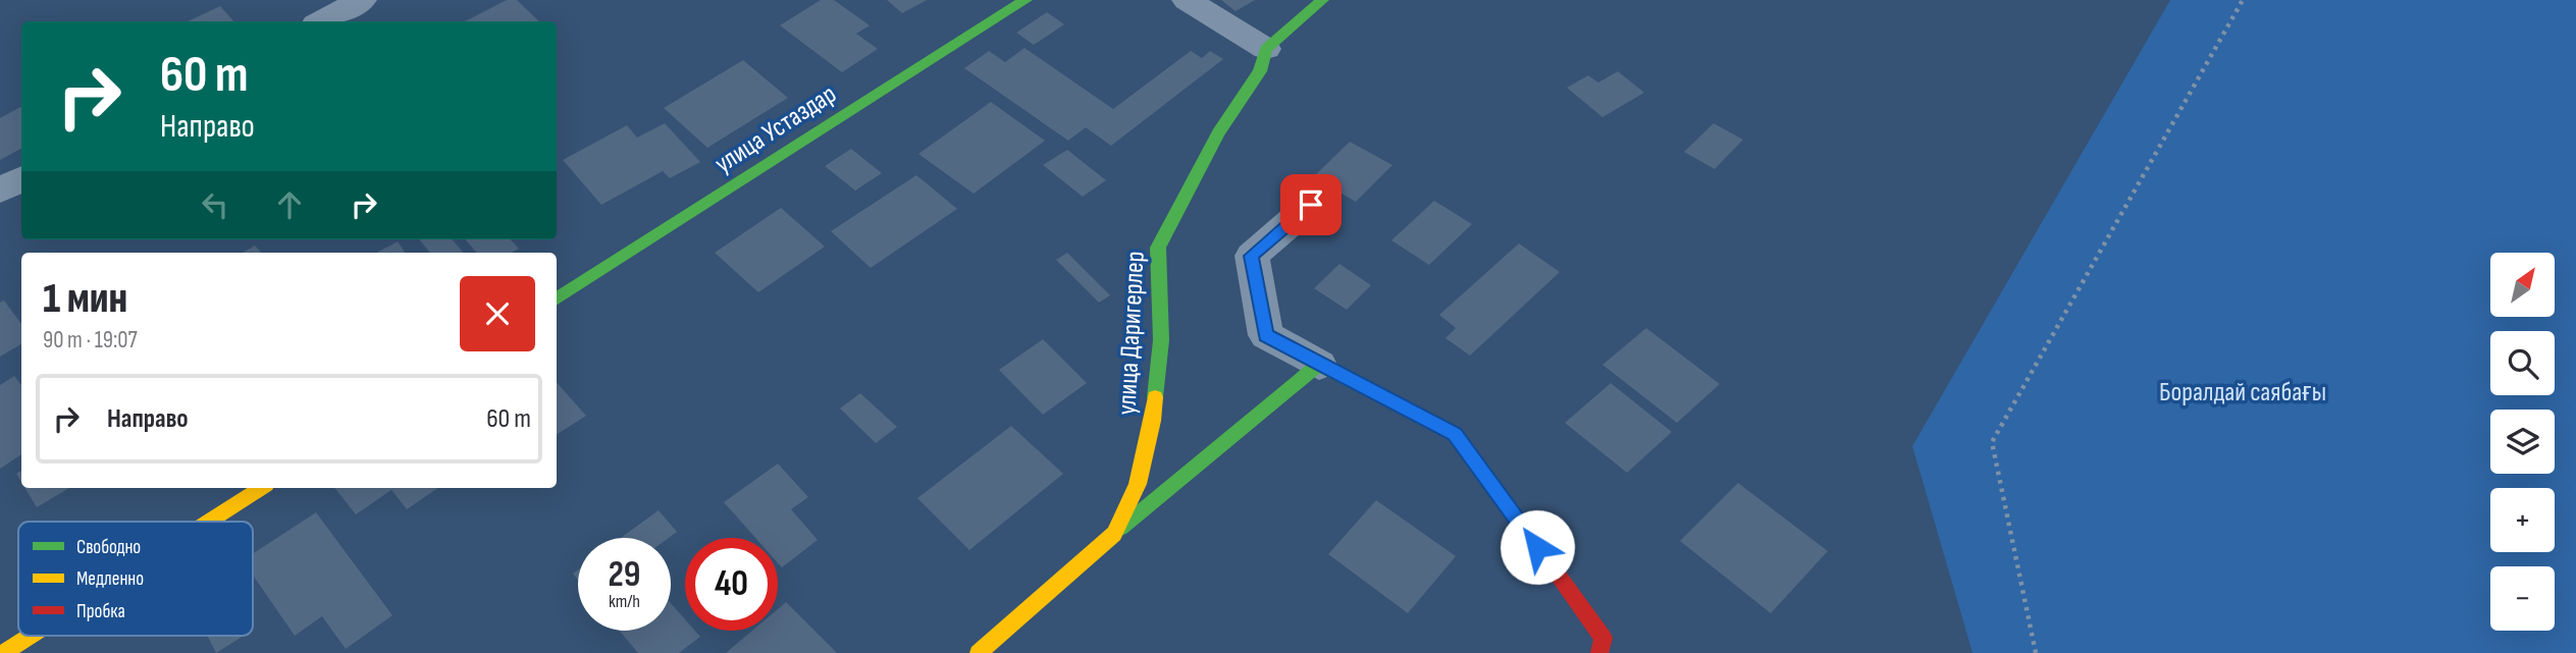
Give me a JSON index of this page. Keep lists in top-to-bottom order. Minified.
{"streets":{"street":["улица Устаздар","улица Даригерлер"]},"parks":["Боралдай саябағы"],"legend":["Свободно","Медленно","Пробка"],"north":"top right","page":{"turn":["60 m","Направо"],"map_buttons":["+","−"],"heading":["1 мин","90 m · 19:07"],"list":[{"name":"Направо","value":"60 m"}],"speed":"29 km/h","limit":"40"}}
